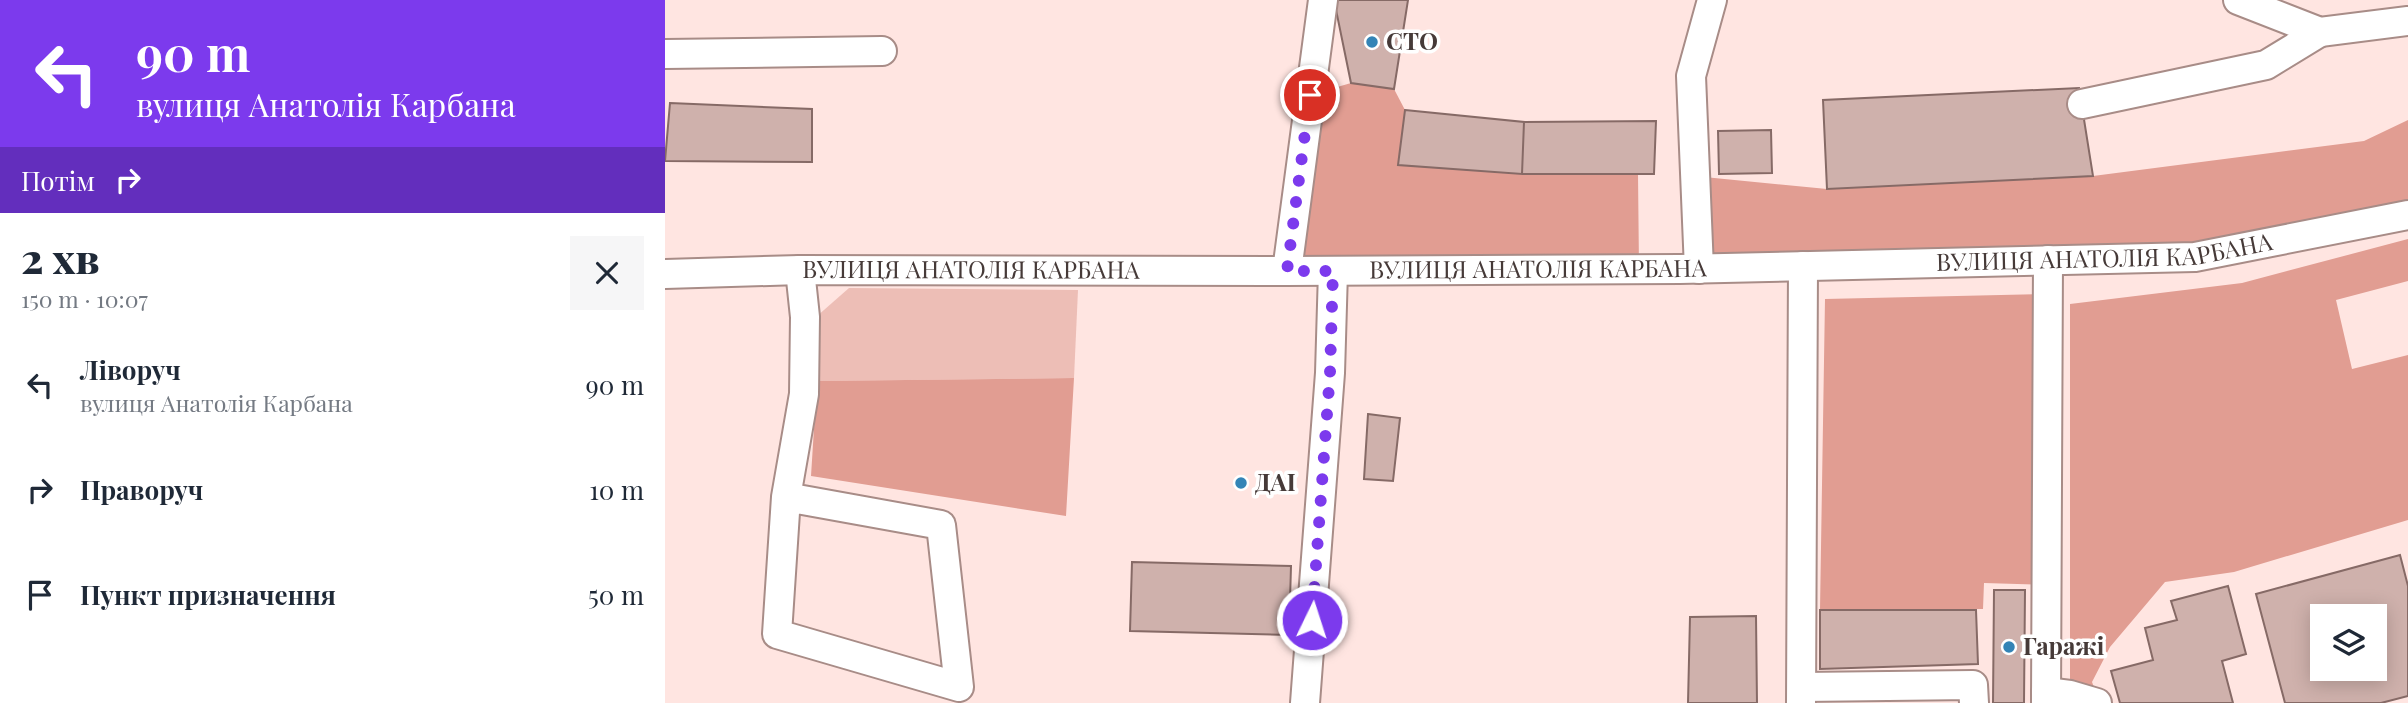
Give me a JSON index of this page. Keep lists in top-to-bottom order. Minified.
{"streets":{"street":["ВУЛИЦЯ АНАТОЛІЯ КАРБАНА"]},"places":["СТО","ДАІ","Гаражі"],"page":{"turn":["90 m","вулиця Анатолія Карбана"],"then":"Потім","heading":["2 хв","150 m · 10:07"],"list":[{"name":"Ліворуч","note":"вулиця Анатолія Карбана","value":"90 m"},{"name":"Праворуч","value":"10 m"},{"name":"Пункт призначення","value":"50 m"}]}}
